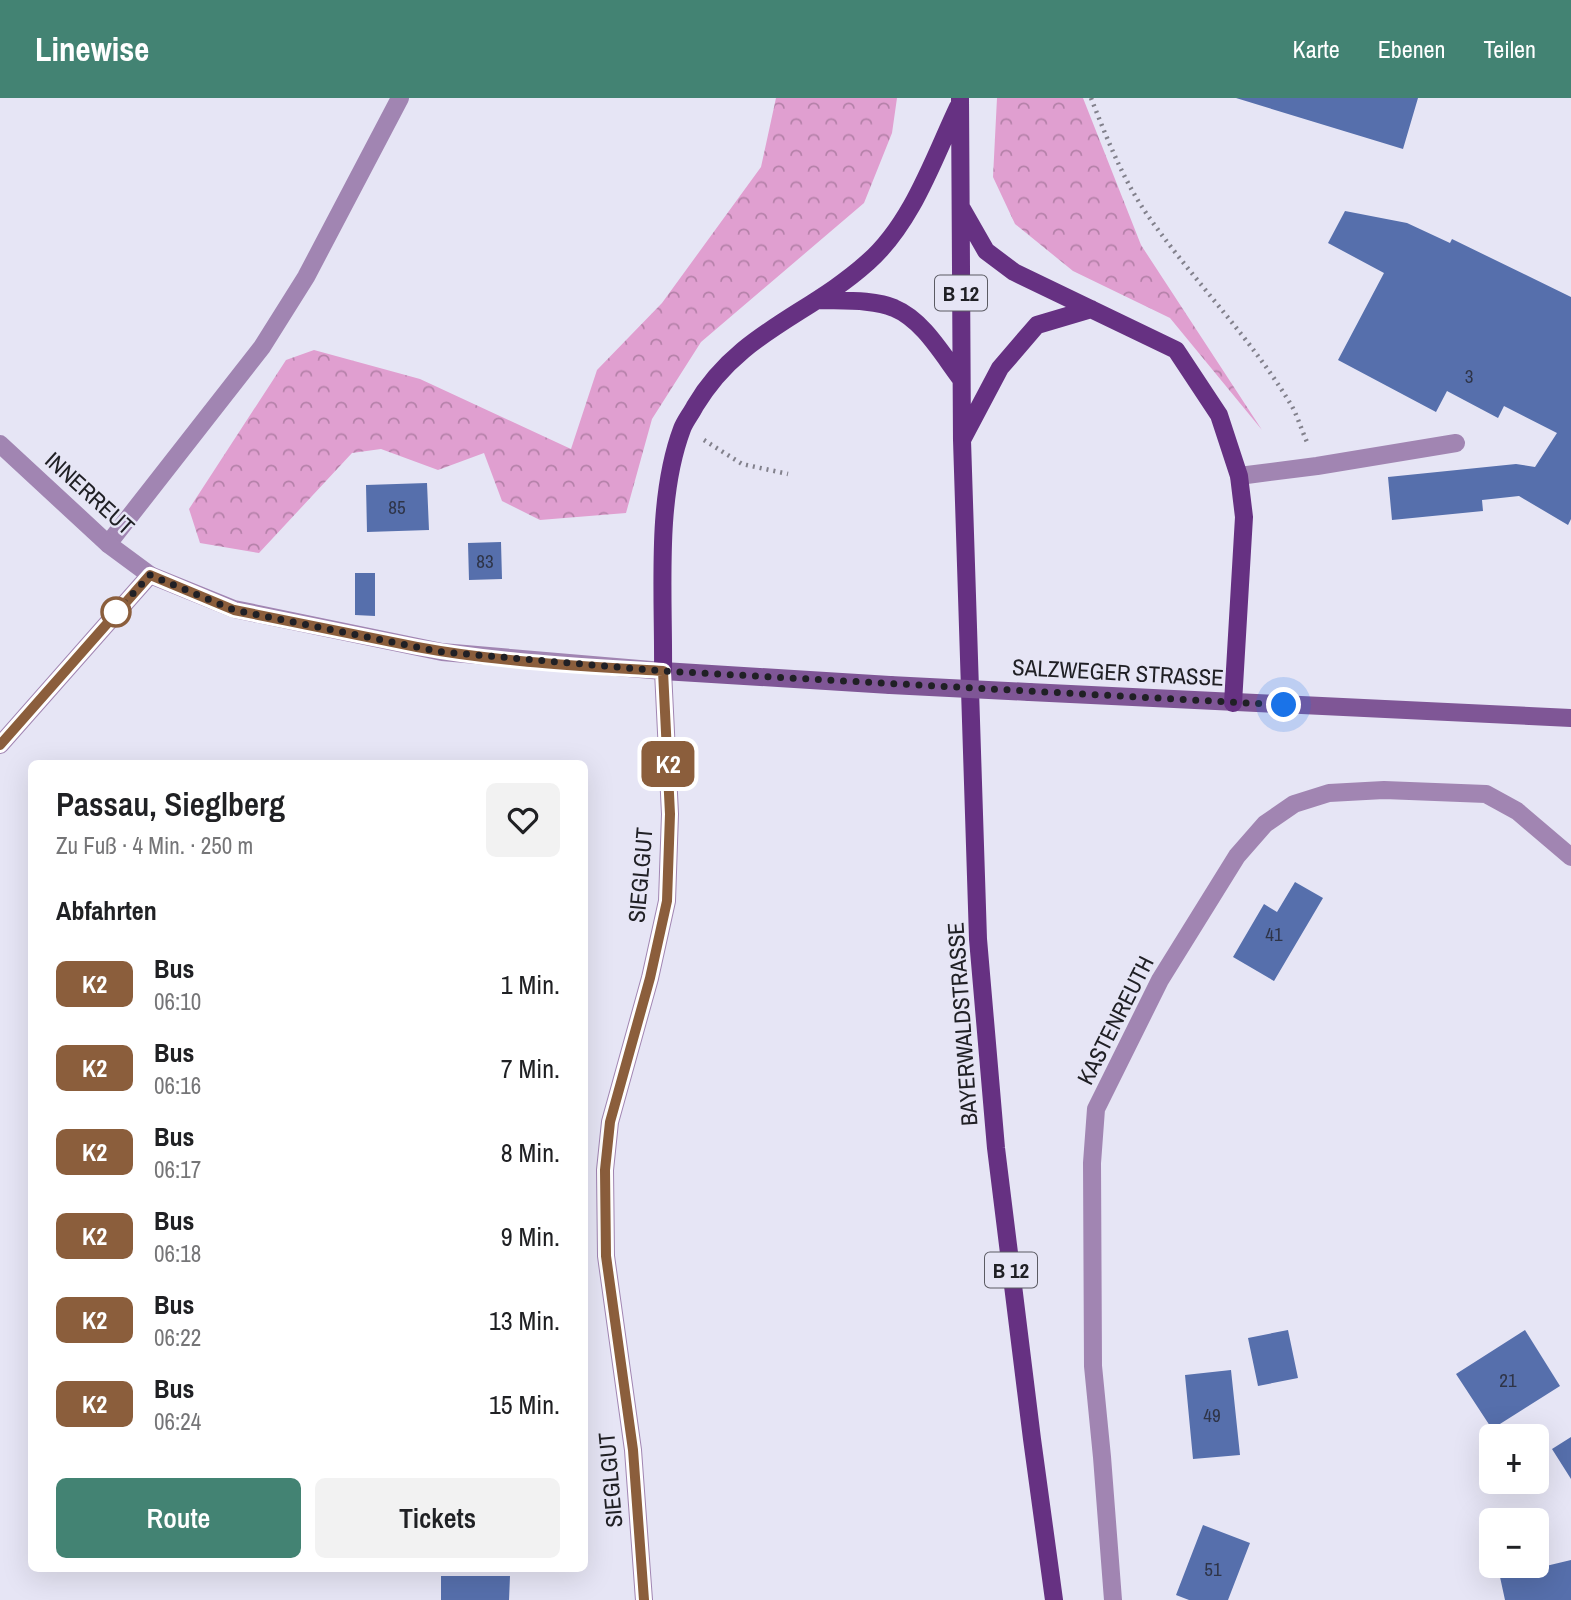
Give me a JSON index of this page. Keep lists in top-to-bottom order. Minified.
{"streets":{"main road":["B 12","SALZWEGER STRASSE","BAYERWALDSTRASSE"],"street":["INNERREUT","SIEGLGUT","KASTENREUTH"]},"crossings":[["B 12","BAYERWALDSTRASSE"],["SALZWEGER STRASSE","SIEGLGUT"]],"lines":["bus line K2"],"house_numbers":["3","85","83","41","21","49","51"],"page":{"header":"Linewise","nav":["Karte","Ebenen","Teilen"],"on_map":"K2","heading":[["Passau, Sieglberg","Zu Fuß · 4 Min. · 250 m"],"Abfahrten"],"list":[{"mark":"K2","name":"Bus","note":"06:10","value":"1 Min."},{"mark":"K2","name":"Bus","note":"06:16","value":"7 Min."},{"mark":"K2","name":"Bus","note":"06:17","value":"8 Min."},{"mark":"K2","name":"Bus","note":"06:18","value":"9 Min."},{"mark":"K2","name":"Bus","note":"06:22","value":"13 Min."},{"mark":"K2","name":"Bus","note":"06:24","value":"15 Min."}],"map_buttons":["+","−"],"buttons":["Route","Tickets"]}}
